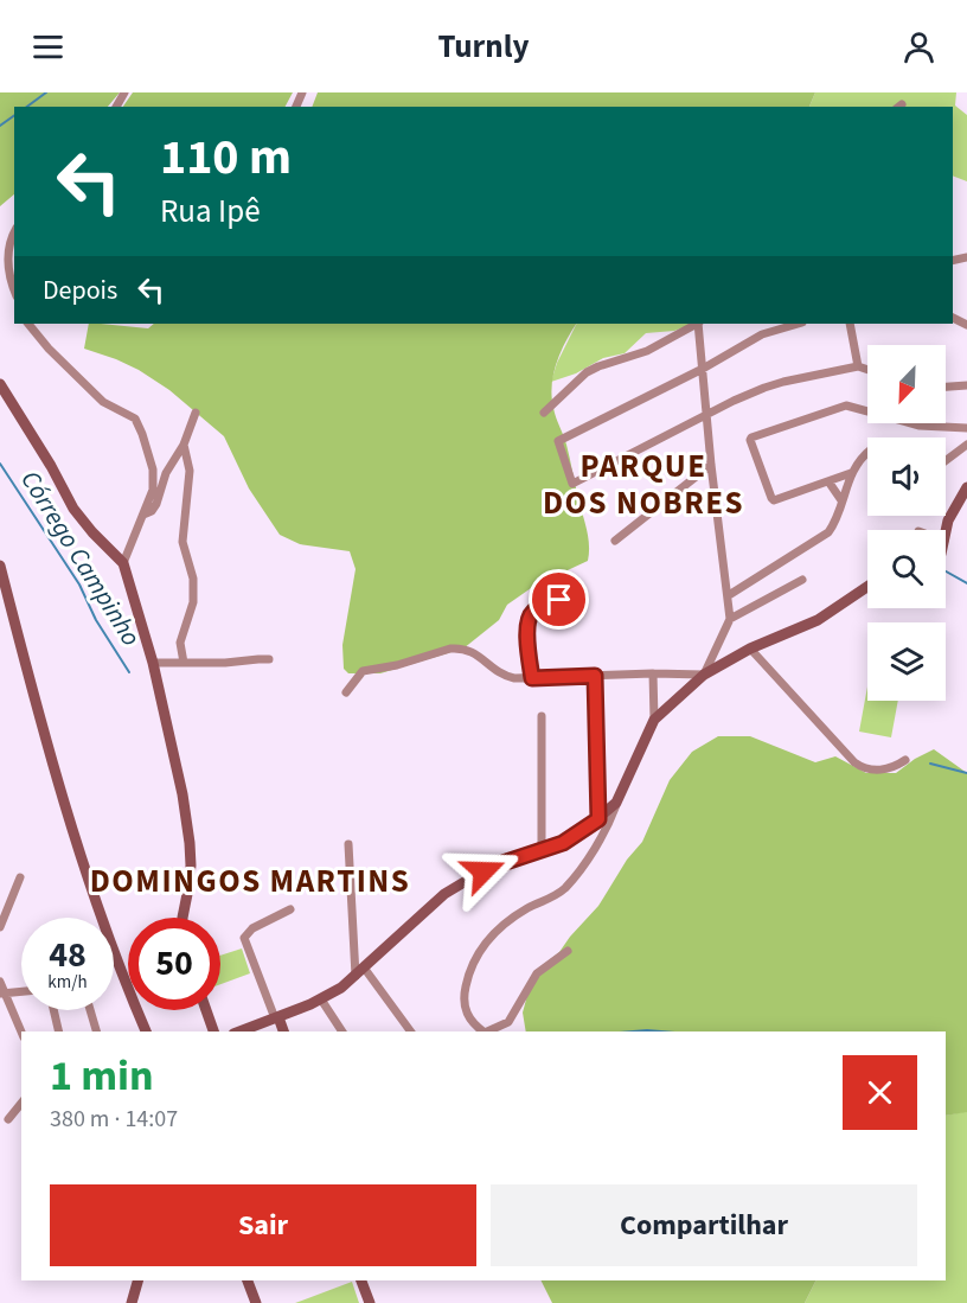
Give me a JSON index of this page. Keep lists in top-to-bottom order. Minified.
{"districts":["PARQUE DOS NOBRES","DOMINGOS MARTINS"],"water":["Córrego Campinho"],"north":"bottom left","page":{"header":"Turnly","turn":["110 m","Rua Ipê"],"then":"Depois","speed":"48 km/h","limit":"50","heading":["1 min","380 m · 14:07"],"buttons":["Sair","Compartilhar"]}}
